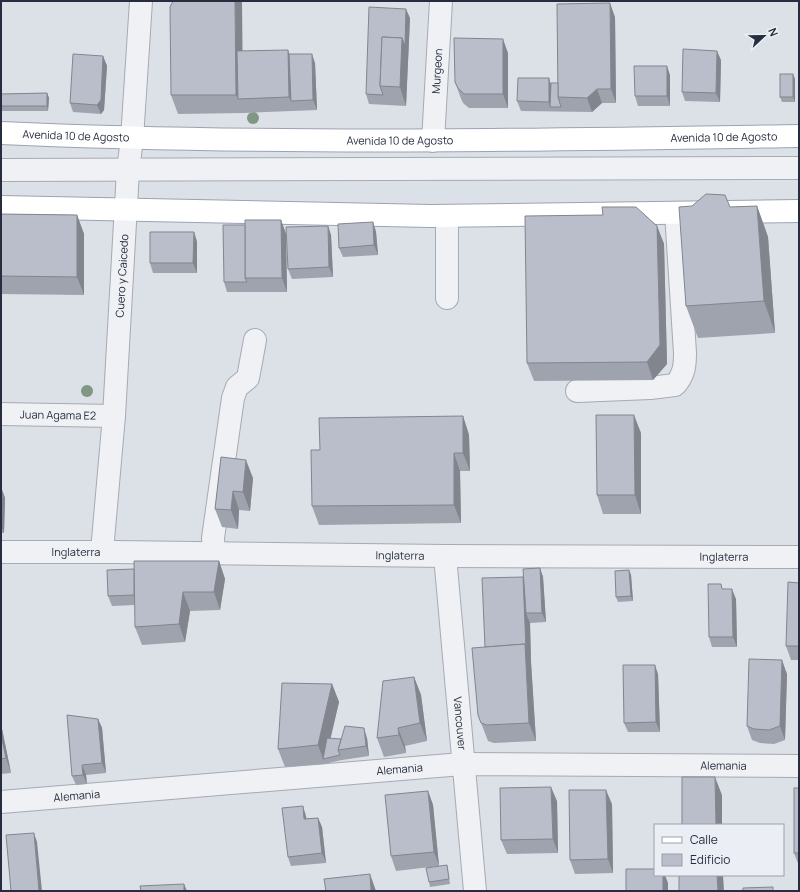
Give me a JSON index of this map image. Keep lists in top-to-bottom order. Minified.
{"streets":{"main road":["Avenida 10 de Agosto"],"street":["Murgeon","Cuero y Caicedo","Juan Agama E2","Inglaterra","Vancouver","Alemania"]},"crossings":[["Murgeon","Avenida 10 de Agosto"],["Avenida 10 de Agosto","Cuero y Caicedo"],["Cuero y Caicedo","Juan Agama E2"],["Cuero y Caicedo","Inglaterra"],["Inglaterra","Vancouver"],["Vancouver","Alemania"]],"legend":["Calle","Edificio"],"north":"right"}
